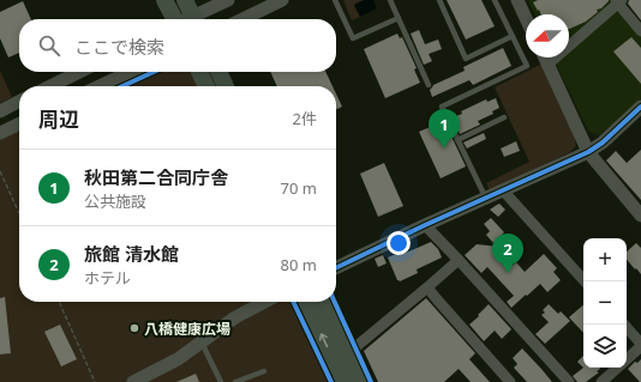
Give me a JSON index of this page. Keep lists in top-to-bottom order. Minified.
{"places":["八橋健康広場"],"north":"left","page":{"search":"ここで検索","heading":["周辺","2件"],"pins":["1","2"],"list":[{"mark":"1","name":"秋田第二合同庁舎","note":"公共施設","value":"70 m"},{"mark":"2","name":"旅館 清水館","note":"ホテル","value":"80 m"}],"map_buttons":["+","−"]}}
